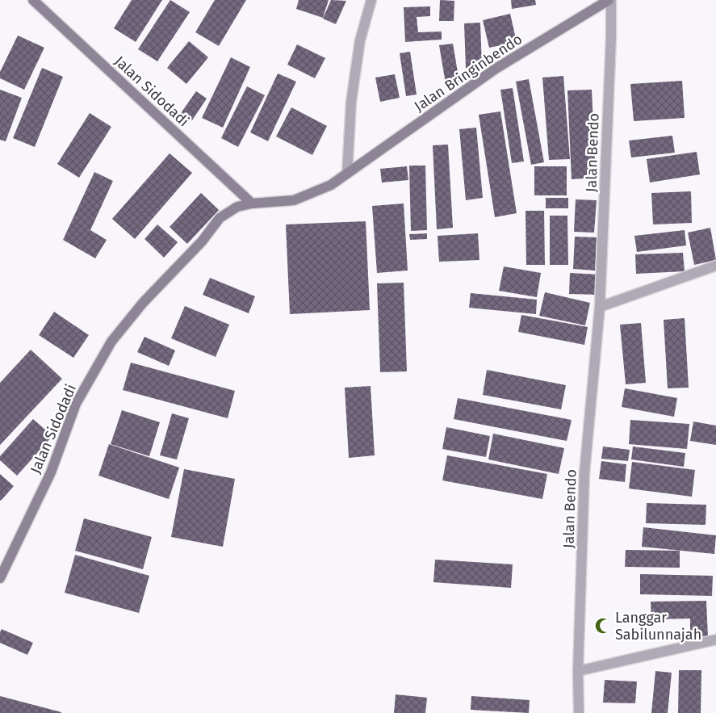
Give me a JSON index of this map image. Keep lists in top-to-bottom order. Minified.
{"streets":{"street":["Jalan Bringinbendo","Jalan Sidodadi","Jalan Bendo"]},"crossings":[["Jalan Bringinbendo","Jalan Sidodadi"],["Jalan Bringinbendo","Jalan Bendo"]],"places":{"mosque":["Langgar Sabilunnajah"]}}
